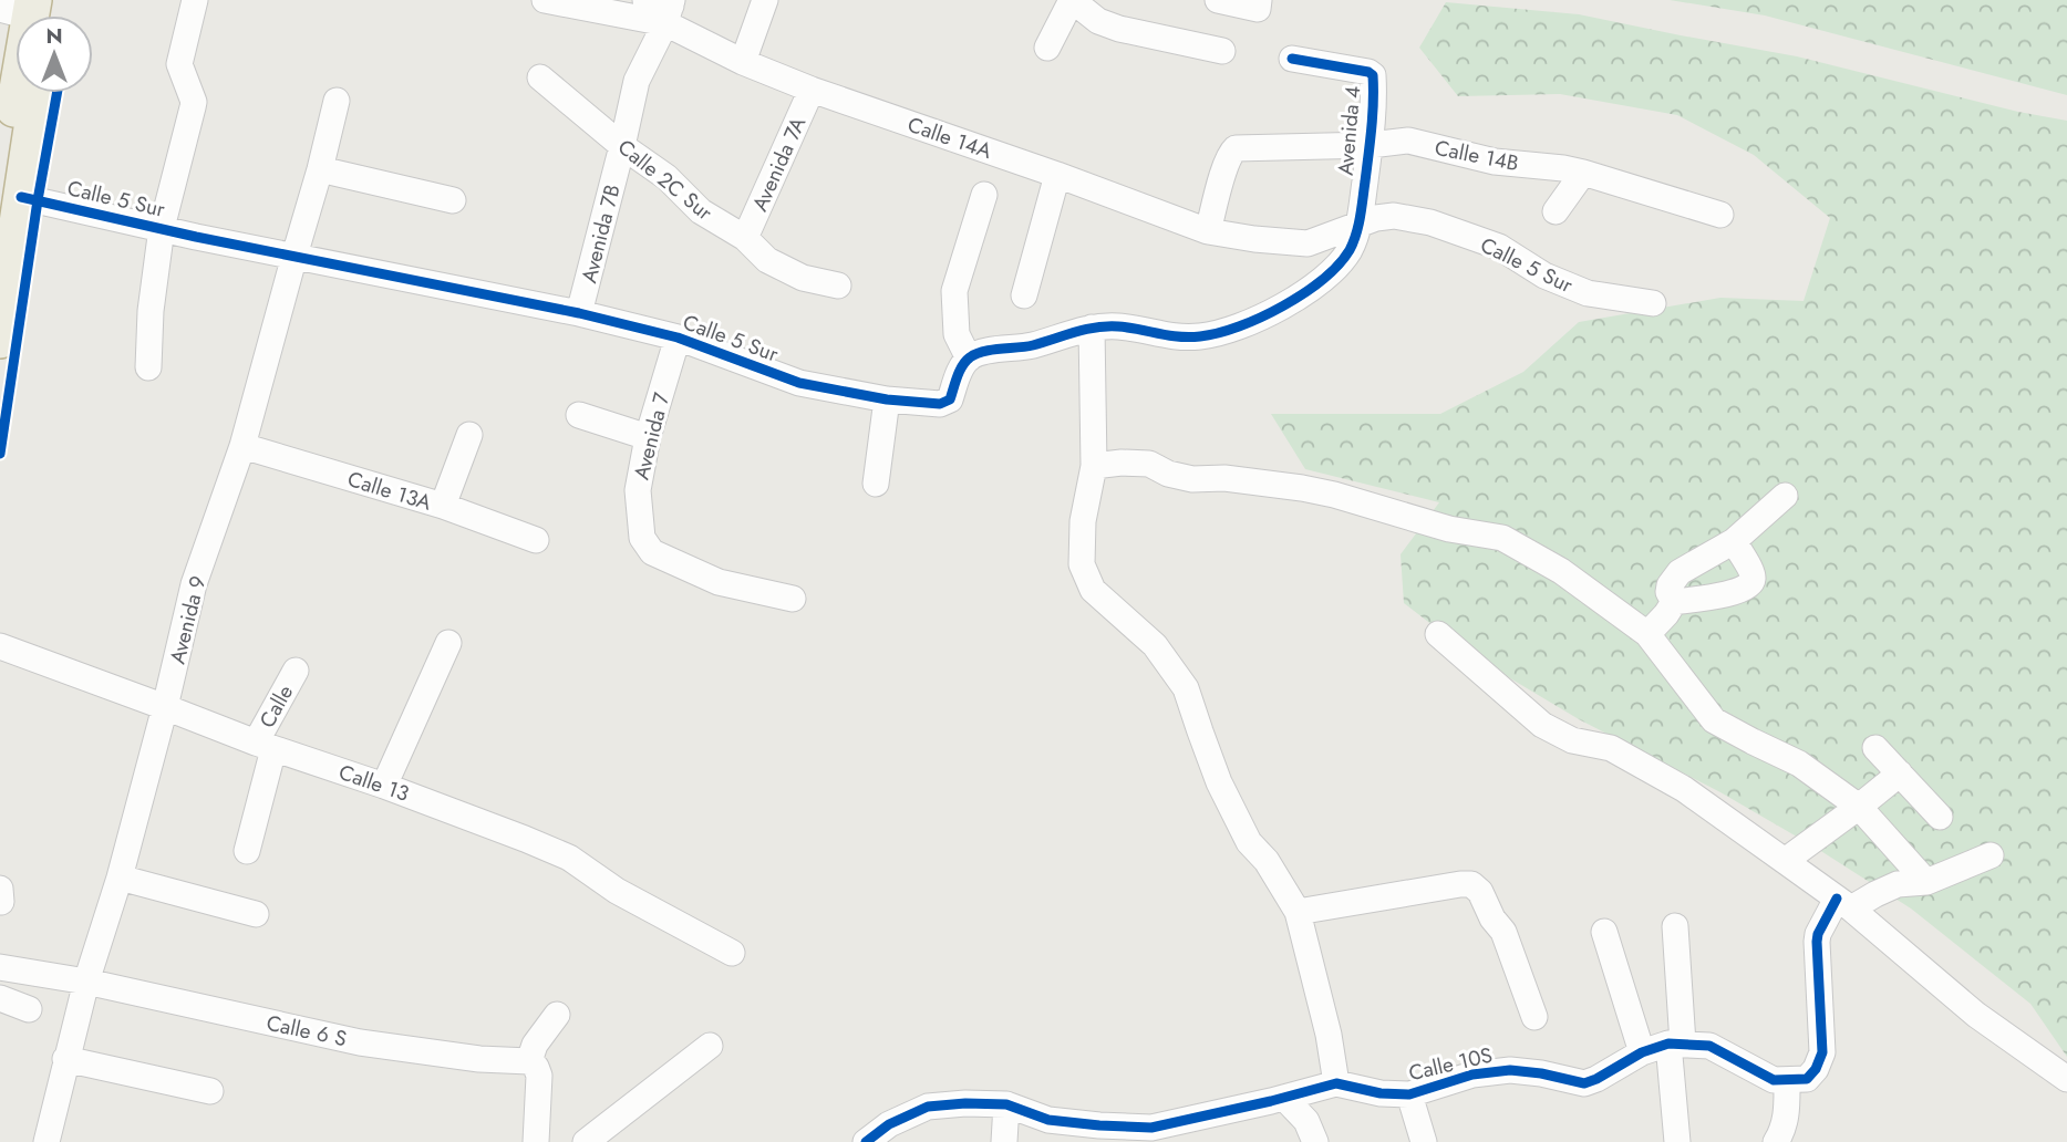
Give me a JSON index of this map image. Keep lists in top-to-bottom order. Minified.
{"streets":{"street":["Avenida 4","Calle 14A","Calle 14B","Avenida 7A","Calle 2C Sur","Calle 5 Sur","Avenida 7B","Avenida 7","Calle 13A","Avenida 9","Calle","Calle 13","Calle 6 S","Calle 10S"]},"crossings":[["Avenida 4","Calle 14A"],["Avenida 4","Calle 14B"],["Avenida 4","Calle 5 Sur"],["Calle 14A","Calle 14B"],["Calle 14A","Avenida 7A"],["Calle 14A","Calle 5 Sur"],["Calle 14A","Avenida 7B"],["Avenida 7A","Calle 2C Sur"],["Calle 2C Sur","Avenida 7B"],["Calle 5 Sur","Avenida 7B"],["Calle 5 Sur","Avenida 7"],["Calle 5 Sur","Avenida 9"],["Calle 13A","Avenida 9"],["Avenida 9","Calle 13"],["Avenida 9","Calle 6 S"],["Calle","Calle 13"]],"north":"top"}
